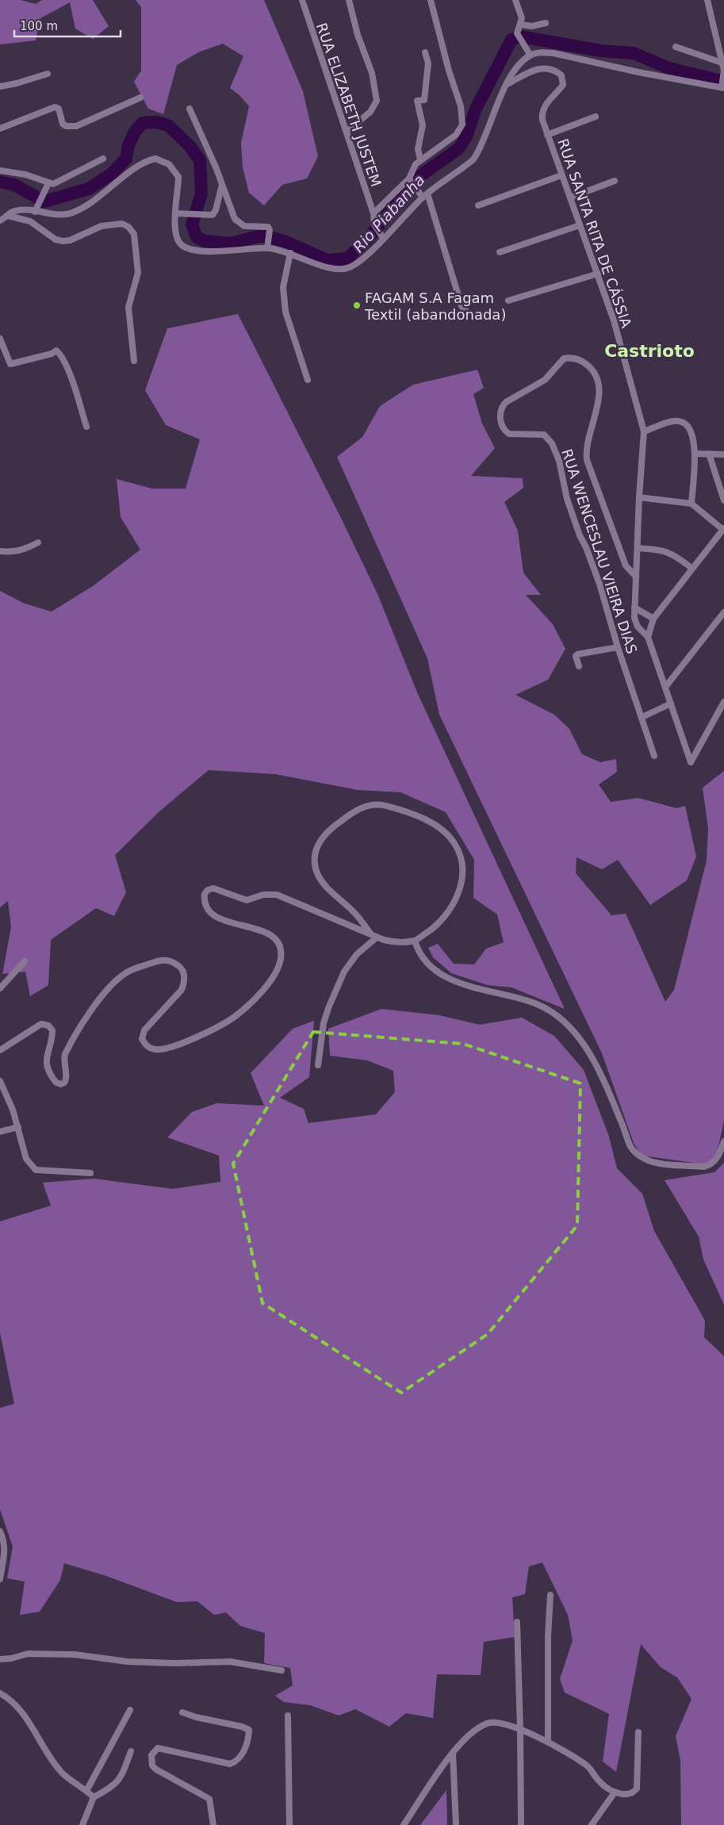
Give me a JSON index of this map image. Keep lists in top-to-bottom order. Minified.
{"streets":{"street":["RUA ELIZABETH JUSTEM","RUA SANTA RITA DE CÁSSIA","RUA WENCESLAU VIEIRA DIAS"]},"crossings":[["RUA SANTA RITA DE CÁSSIA","RUA WENCESLAU VIEIRA DIAS"]],"districts":["Castrioto"],"water":["Rio Piabanha"],"places":["FAGAM S.A Fagam Textil (abandonada)"],"scale_bar":"100 m"}
